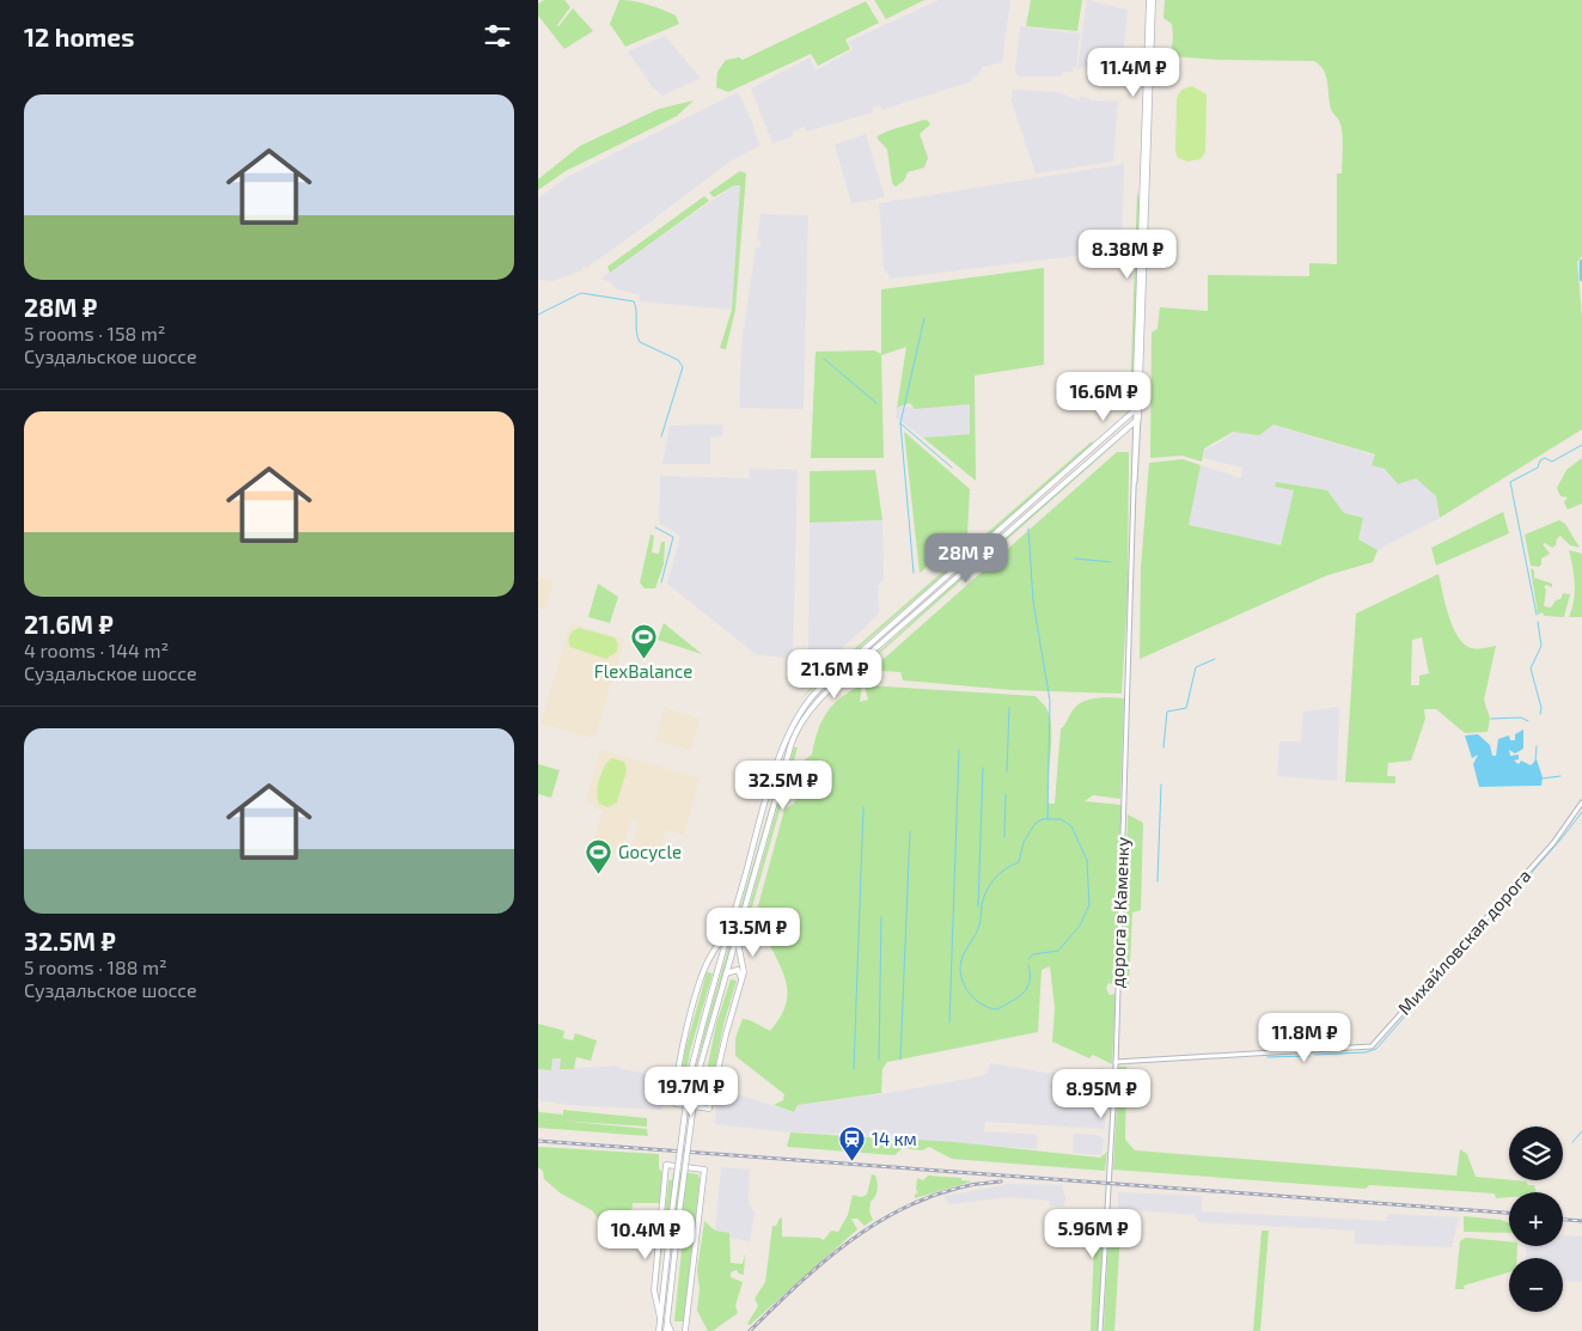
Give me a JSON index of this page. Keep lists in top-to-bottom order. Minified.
{"streets":{"main road":["дорога в Каменку"],"street":["Михайловская дорога"]},"crossings":[["дорога в Каменку","Михайловская дорога"]],"places":{"sports":["FlexBalance","Gocycle"],"station":["14 км"]},"page":{"heading":"12 homes","price":["11.4M ₽","8.38M ₽","16.6M ₽","28M ₽","21.6M ₽","32.5M ₽","13.5M ₽","11.8M ₽","19.7M ₽","8.95M ₽","5.96M ₽","10.4M ₽"],"list":[{"name":"28M ₽","note":"5 rooms · 158 m² · Суздальское шоссе"},{"name":"21.6M ₽","note":"4 rooms · 144 m² · Суздальское шоссе"},{"name":"32.5M ₽","note":"5 rooms · 188 m² · Суздальское шоссе"}],"map_buttons":["+","−"]}}
